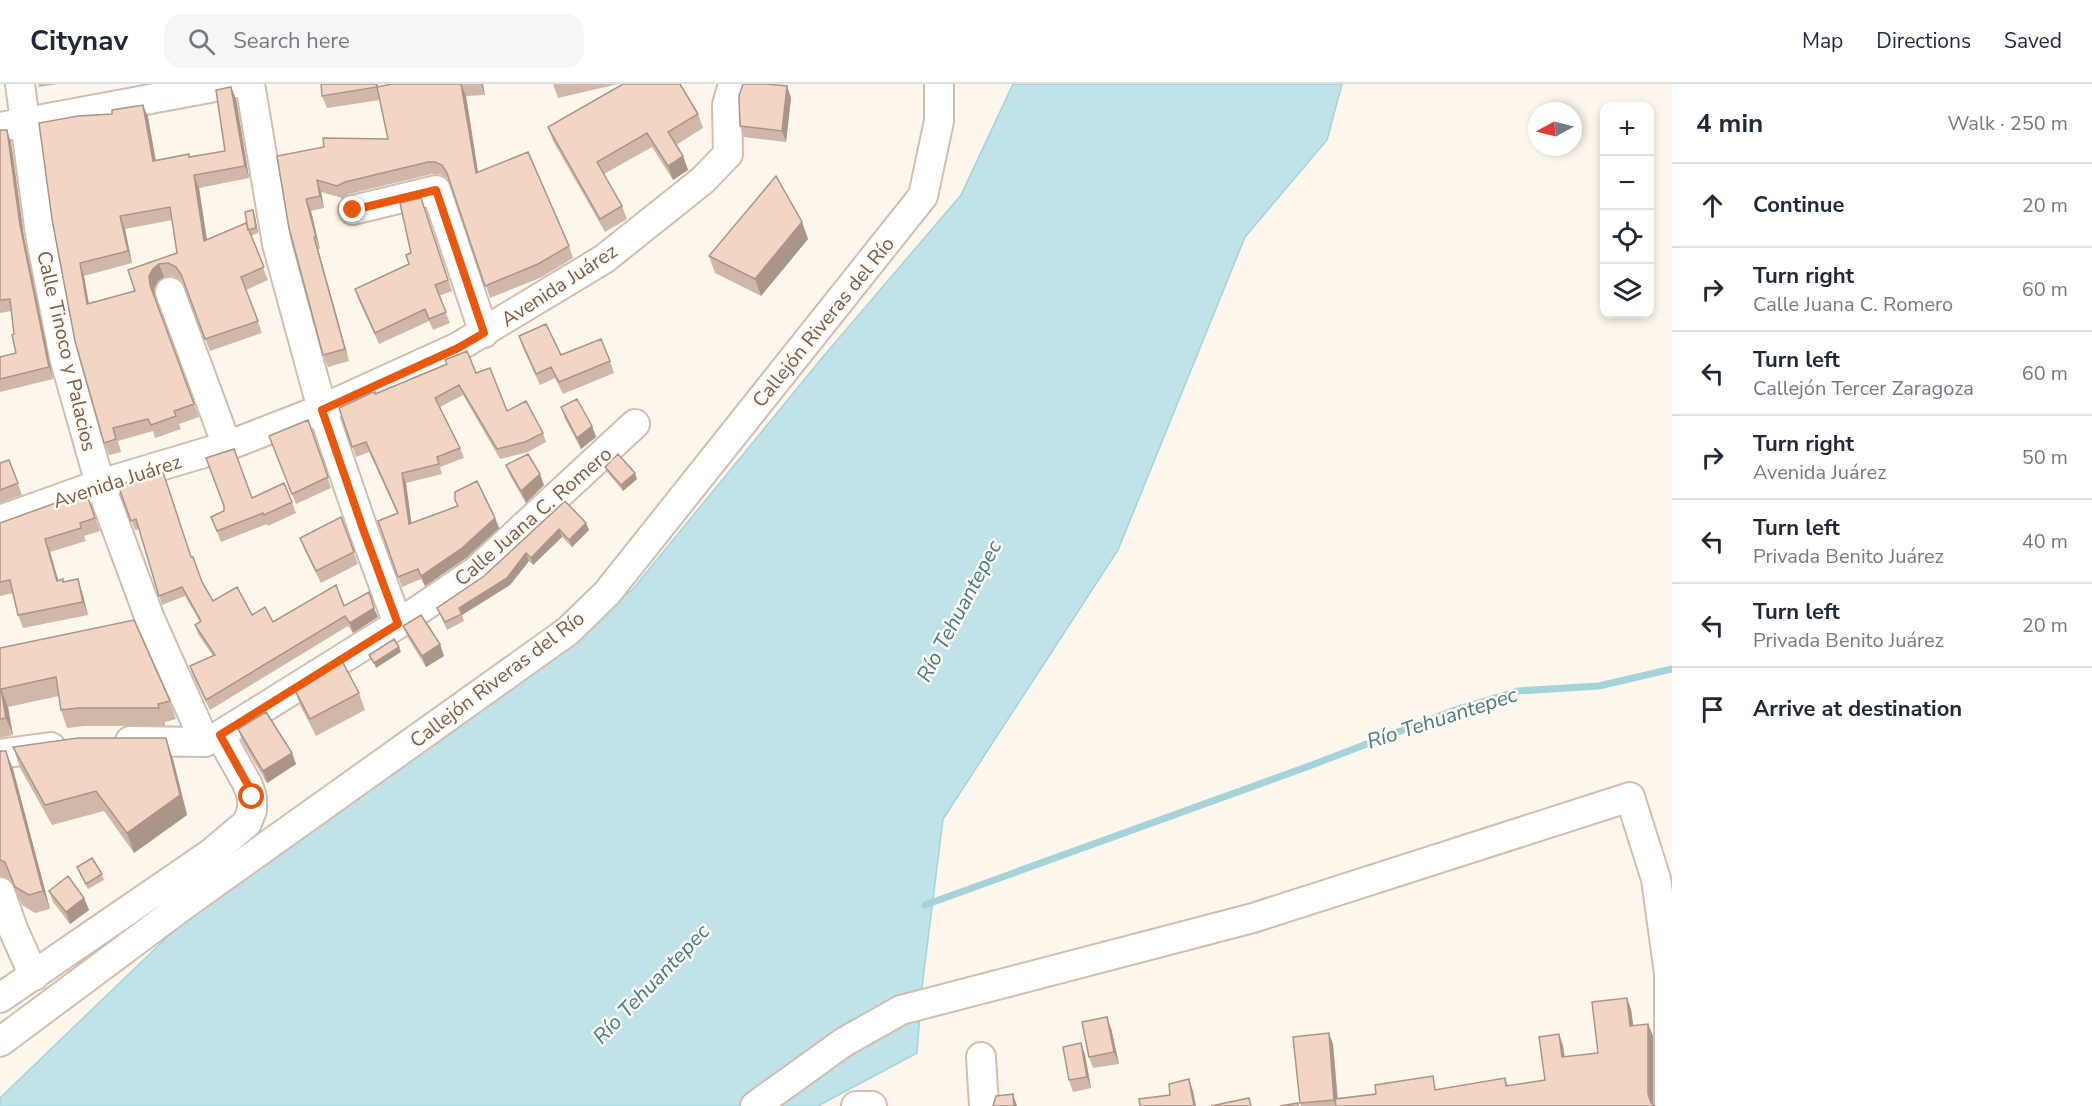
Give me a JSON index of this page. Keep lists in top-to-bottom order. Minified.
{"streets":{"street":["Avenida Juárez","Callejón Riveras del Río","Calle Tinoco y Palacios","Calle Juana C. Romero"]},"crossings":[["Avenida Juárez","Calle Tinoco y Palacios"],["Calle Tinoco y Palacios","Calle Juana C. Romero"]],"water":["Río Tehuantepec"],"north":"left","page":{"header":"Citynav","search":"Search here","nav":["Map","Directions","Saved"],"heading":["4 min","Walk · 250 m"],"map_buttons":["+","−"],"list":[["Continue","20 m"],["Turn right","Calle Juana C. Romero","60 m"],["Turn left","Callejón Tercer Zaragoza","60 m"],["Turn right","Avenida Juárez","50 m"],["Turn left","Privada Benito Juárez","40 m"],["Turn left","Privada Benito Juárez","20 m"],"Arrive at destination"]}}
